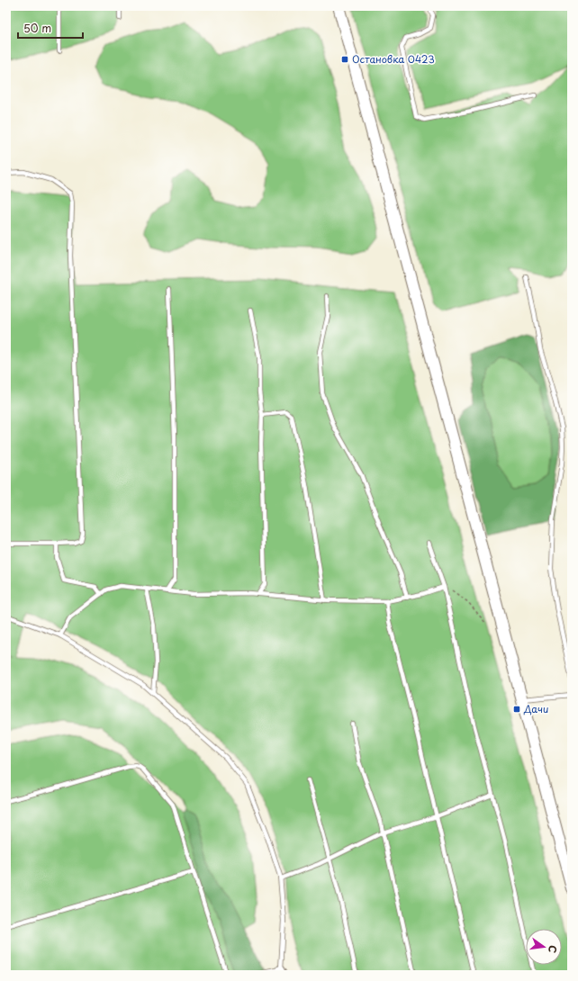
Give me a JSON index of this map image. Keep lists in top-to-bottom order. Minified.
{"places":{"transit":["Остановка 0423","Дачи"]},"scale_bar":"50 m","north":"right"}
